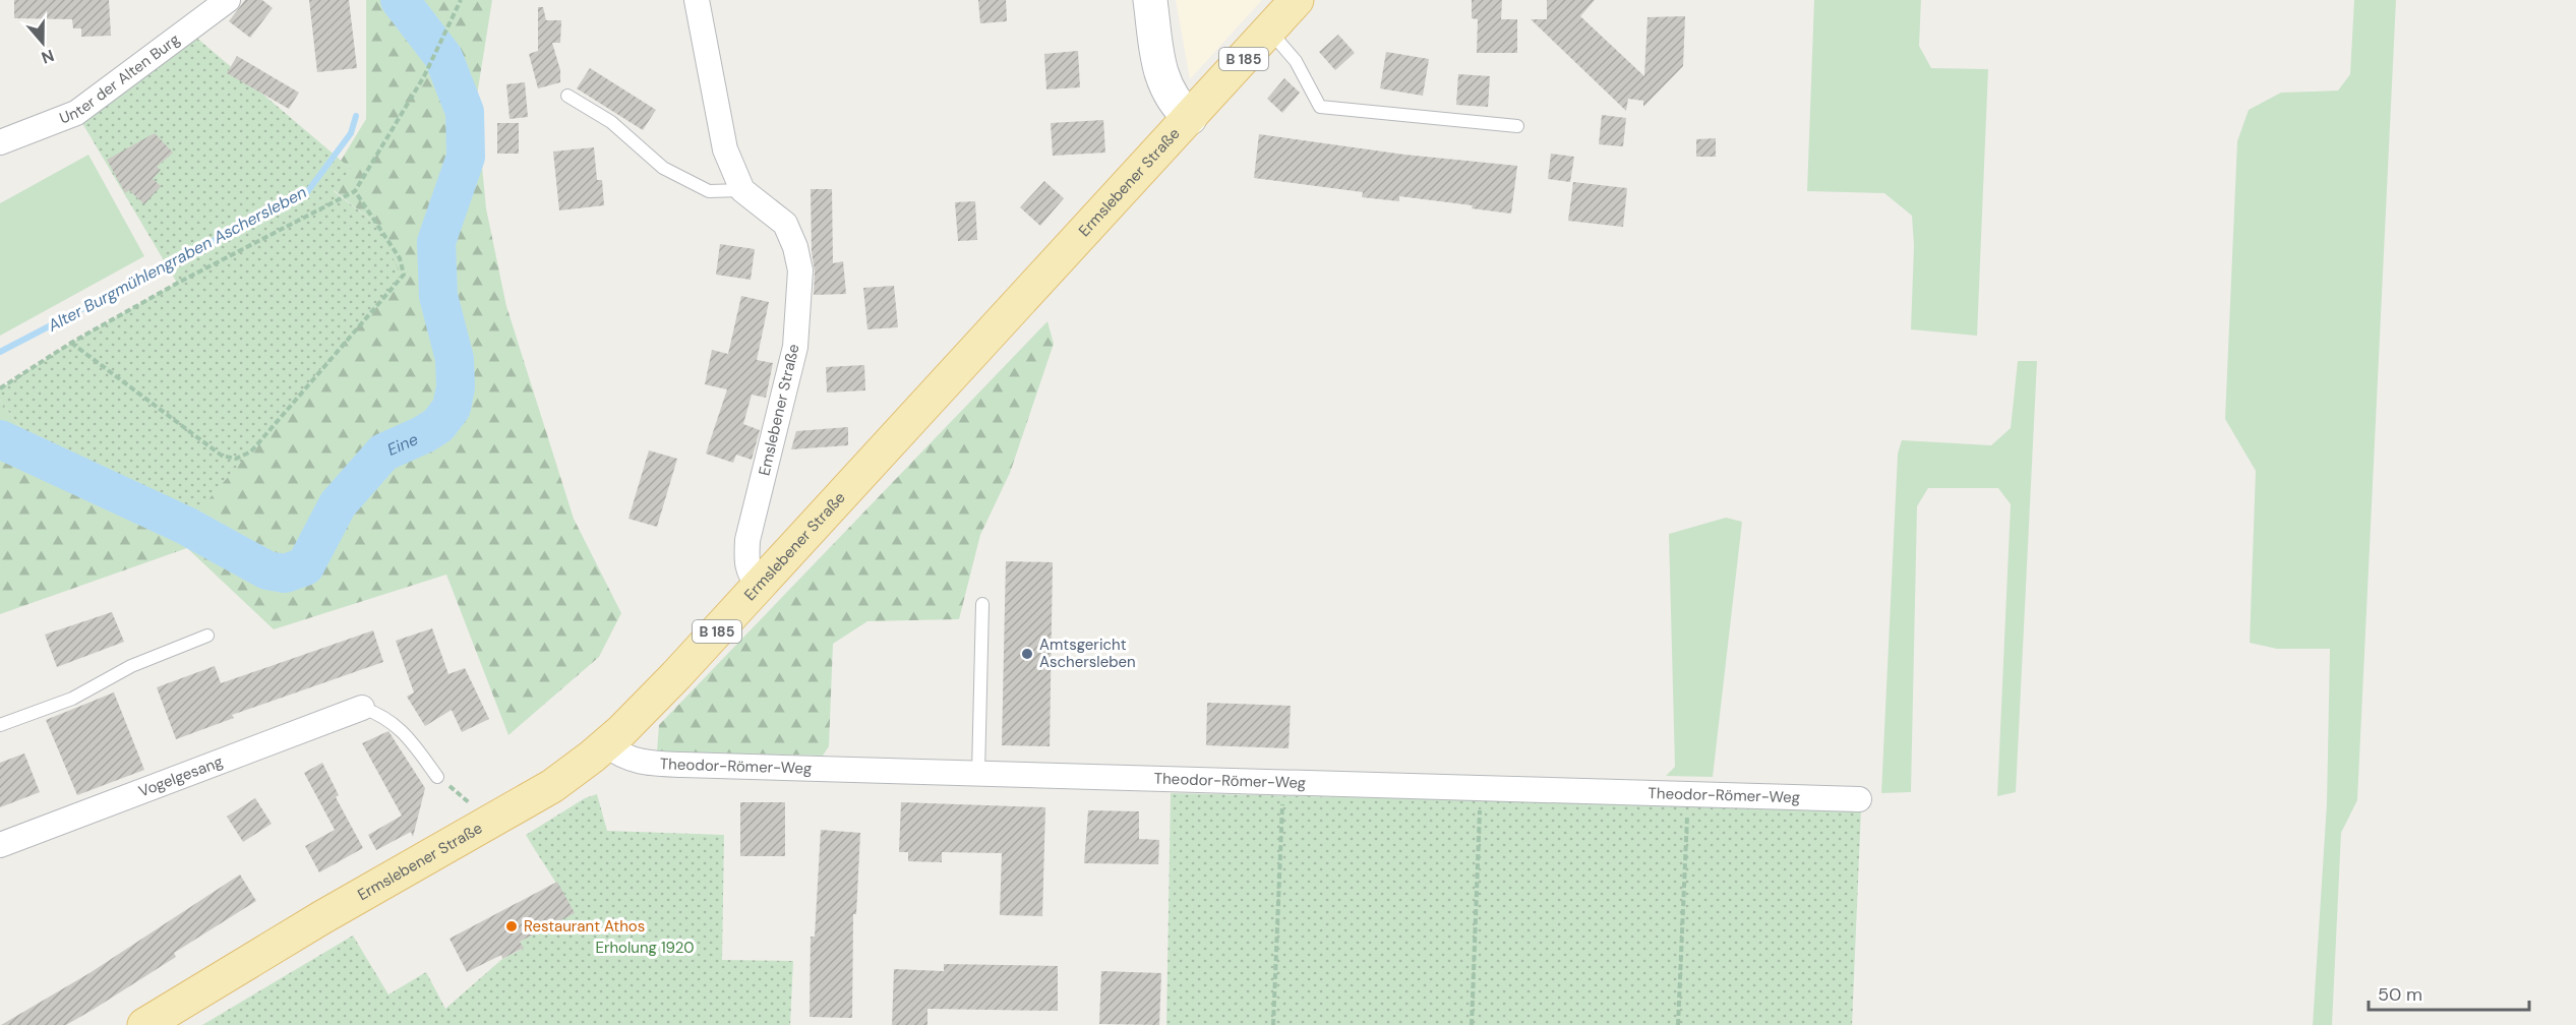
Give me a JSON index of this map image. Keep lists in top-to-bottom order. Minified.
{"streets":{"main road":["B 185","Ermslebener Straße"],"street":["Unter der Alten Burg","Emslebener Straße","Theodor-Römer-Weg","Vogelgesang"]},"crossings":[["Ermslebener Straße","Emslebener Straße"],["Ermslebener Straße","Theodor-Römer-Weg"]],"water":["Alter Burgmühlengraben Aschersleben","Eine"],"parks":["Erholung 1920"],"places":["Amtsgericht Aschersleben","Restaurant Athos"],"scale_bar":"50 m","north":"bottom"}
